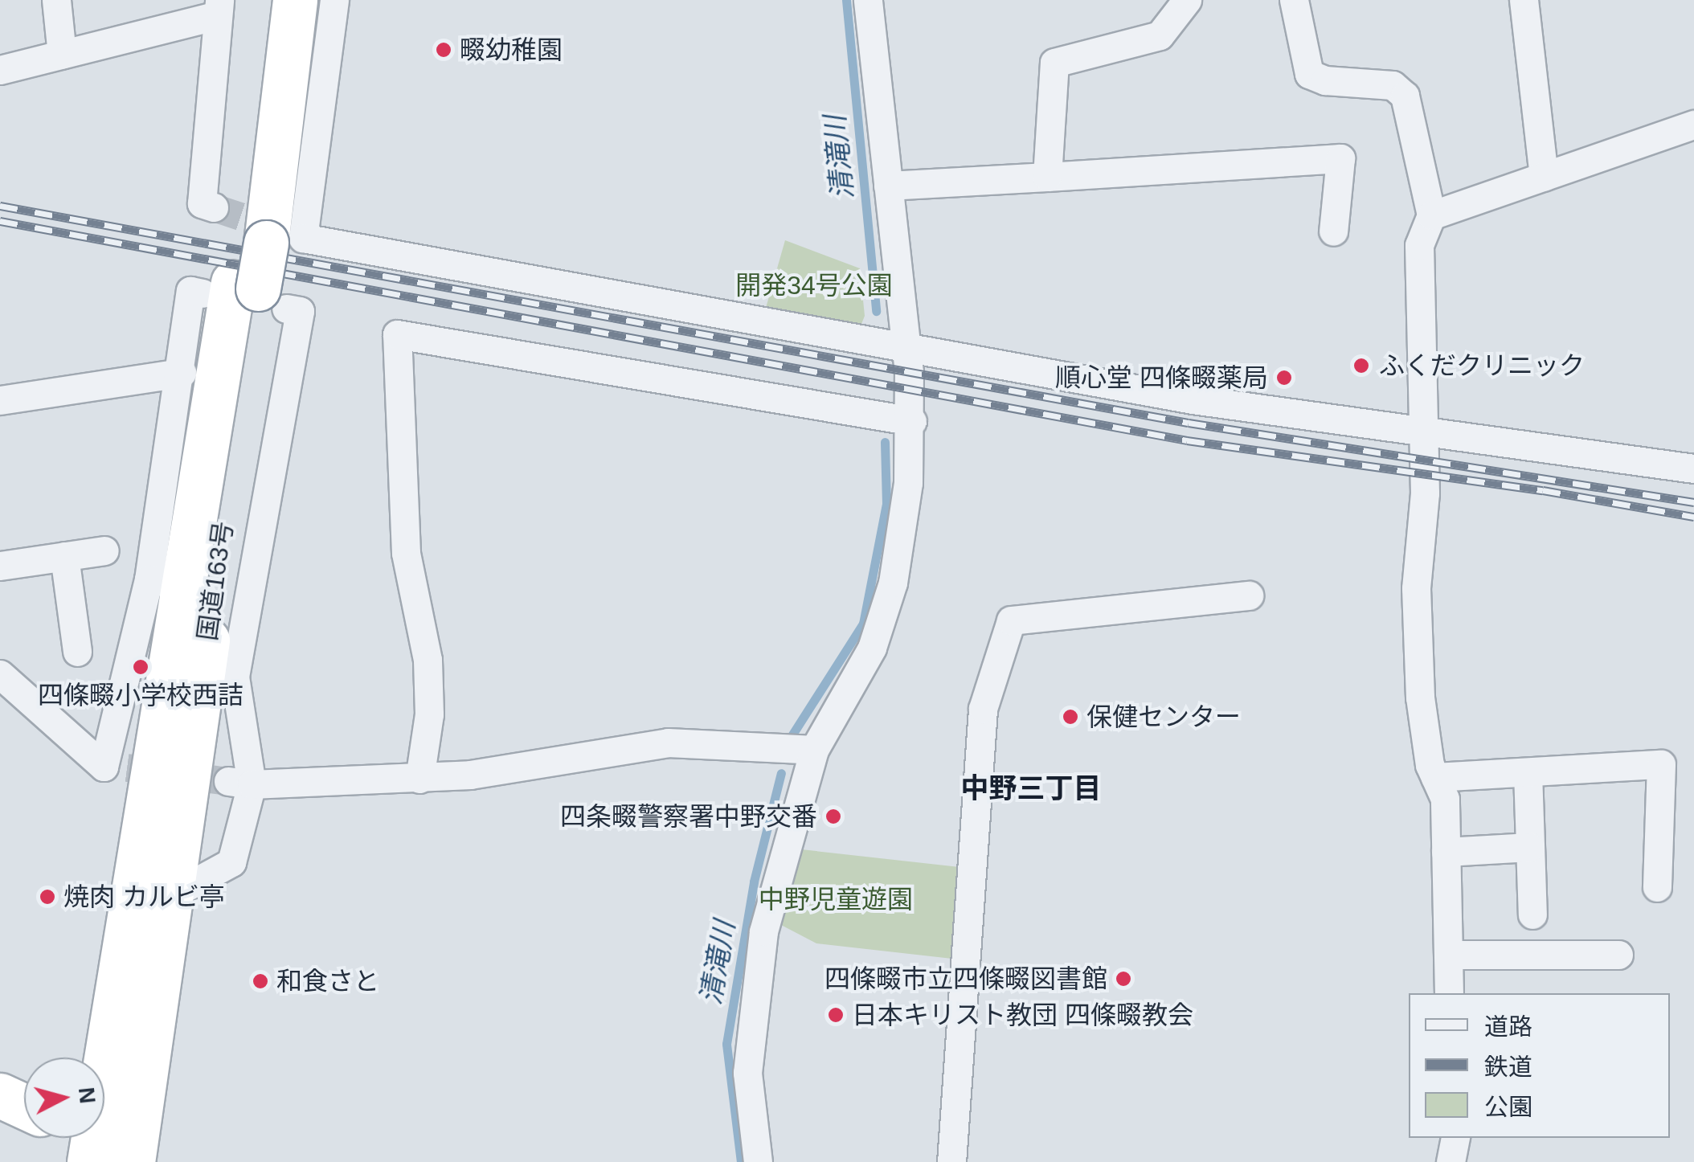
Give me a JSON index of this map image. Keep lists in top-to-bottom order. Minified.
{"streets":{"highway":["国道163号"]},"districts":["中野三丁目"],"water":["清滝川"],"parks":["開発34号公園","中野児童遊園"],"places":["畷幼稚園","ふくだクリニック","順心堂 四條畷薬局","四條畷小学校西詰","保健センター","四条畷警察署中野交番","焼肉 カルビ亭","四條畷市立四條畷図書館","和食さと","日本キリスト教団 四條畷教会"],"legend":["道路","鉄道","公園"],"north":"right"}
